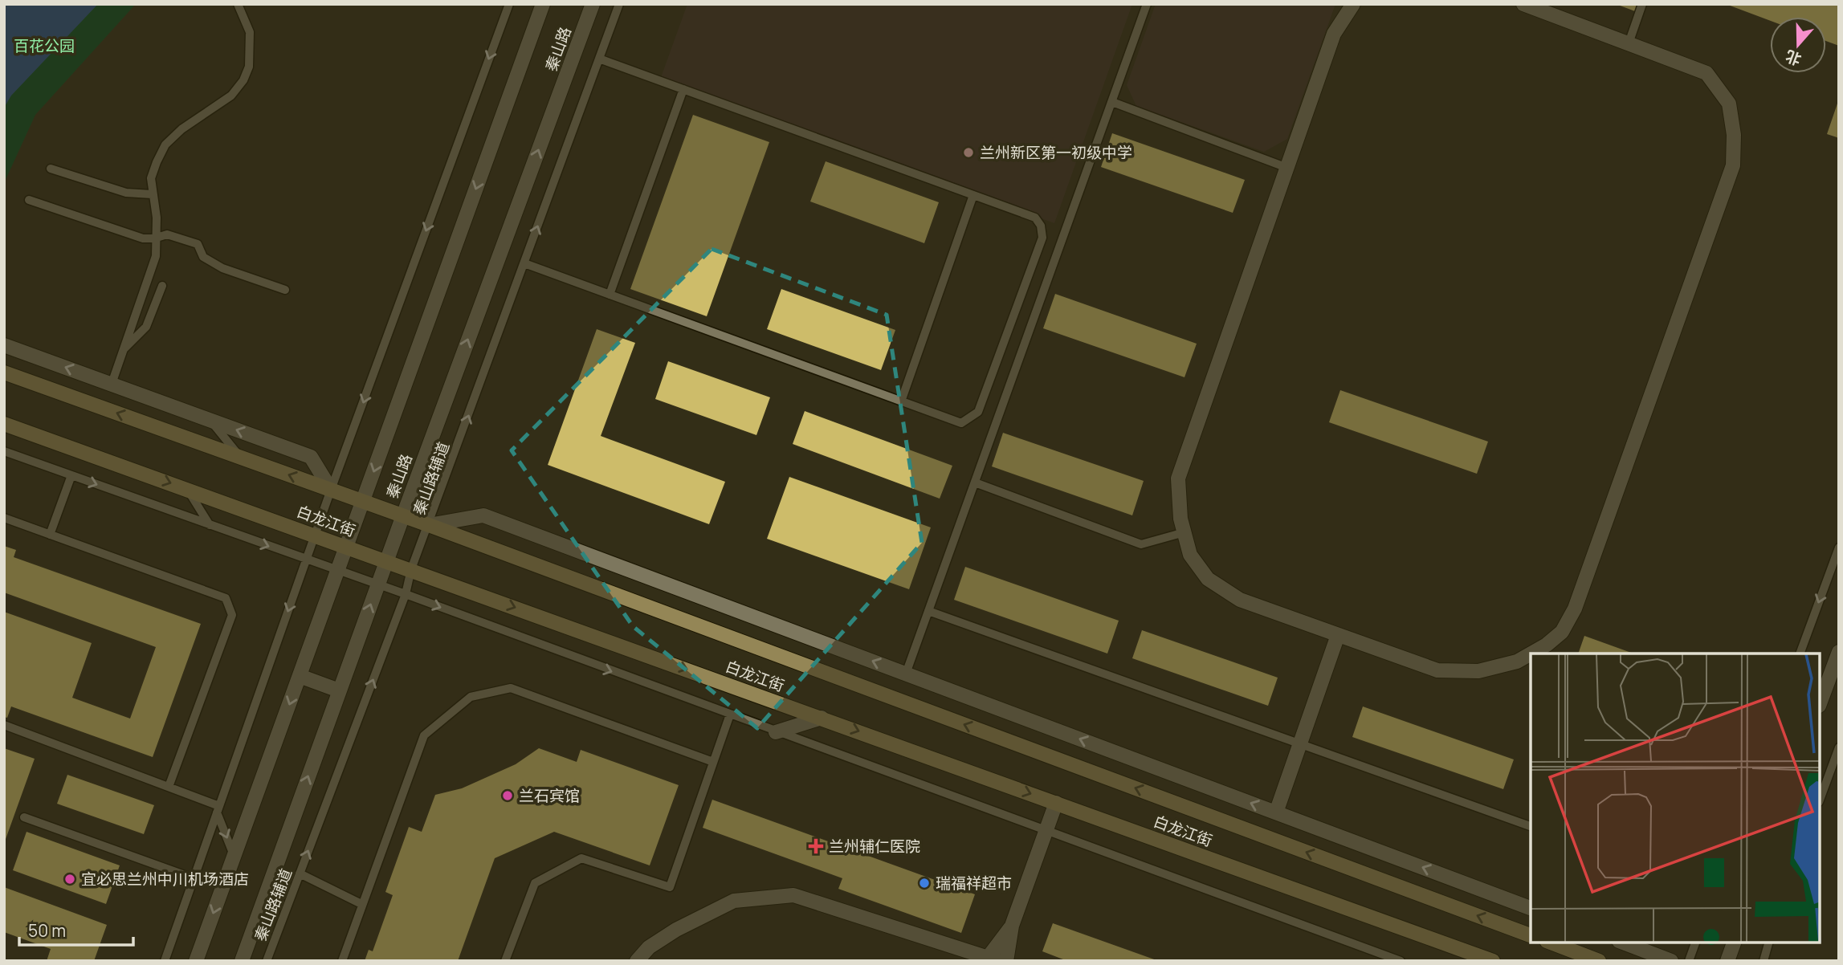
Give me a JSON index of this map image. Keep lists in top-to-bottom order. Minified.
{"streets":{"main road":["白龙江街"],"street":["秦山路"],"lane":["秦山路辅道"]},"crossings":[["秦山路","白龙江街"],["秦山路辅道","白龙江街"]],"one_way":["秦山路辅道"],"parks":["百花公园"],"places":{"other":["兰州新区第一初级中学","兰石宾馆","宜必思兰州中川机场酒店","瑞福祥超市"],"health":["兰州辅仁医院"]},"scale_bar":"50 m","north":"bottom"}
